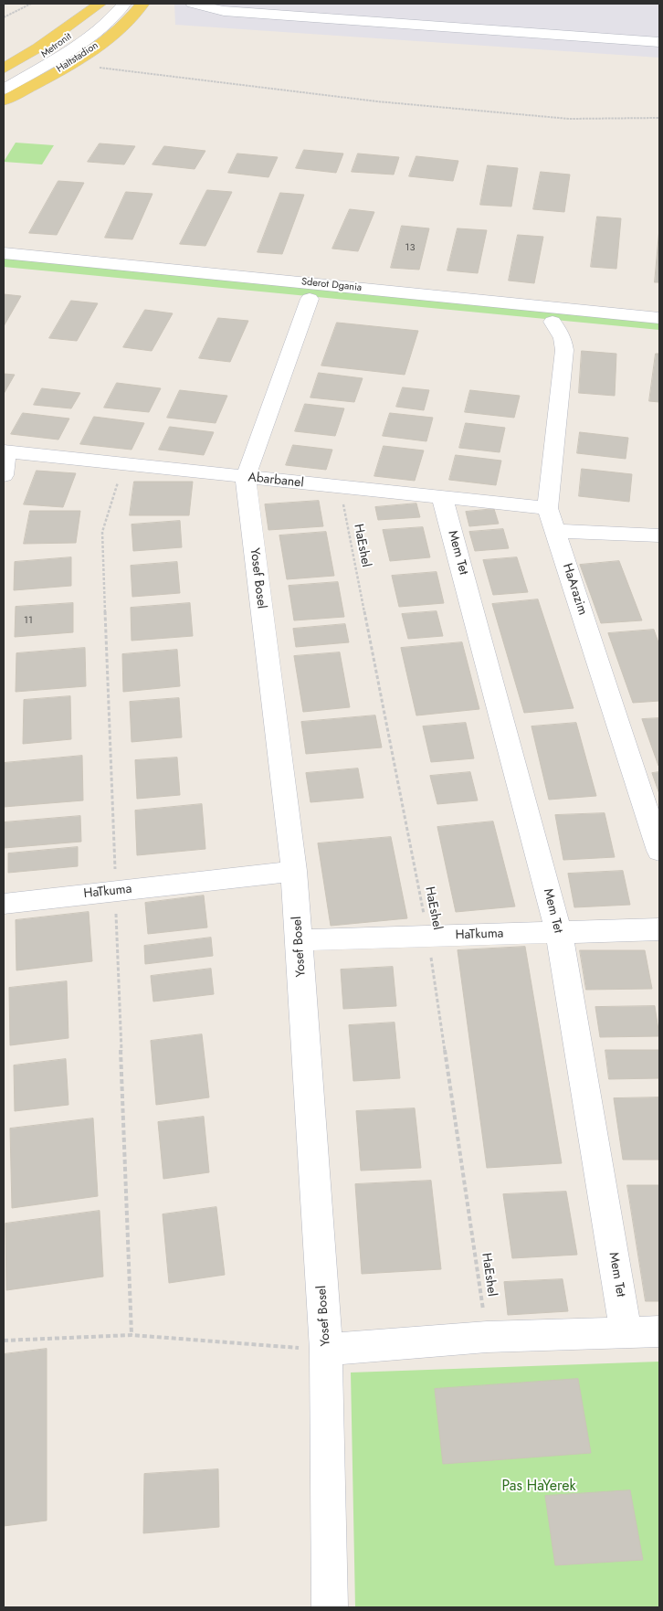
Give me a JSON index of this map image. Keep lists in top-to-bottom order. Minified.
{"streets":{"main road":["HaItstadion"],"street":["Metronit","Sderot Dgania","Abarbanel","Mem Tet","Yosef Bosel","HaArazim","HaTkuma"],"path":["HaEshel"]},"crossings":[["Sderot Dgania","Yosef Bosel"],["Sderot Dgania","HaArazim"],["Abarbanel","HaEshel"],["Abarbanel","Mem Tet"],["Abarbanel","Yosef Bosel"],["Abarbanel","HaArazim"],["HaEshel","HaTkuma"],["Mem Tet","HaTkuma"],["Yosef Bosel","HaTkuma"]],"parks":["Pas HaYerek"],"house_numbers":["13","11"]}
